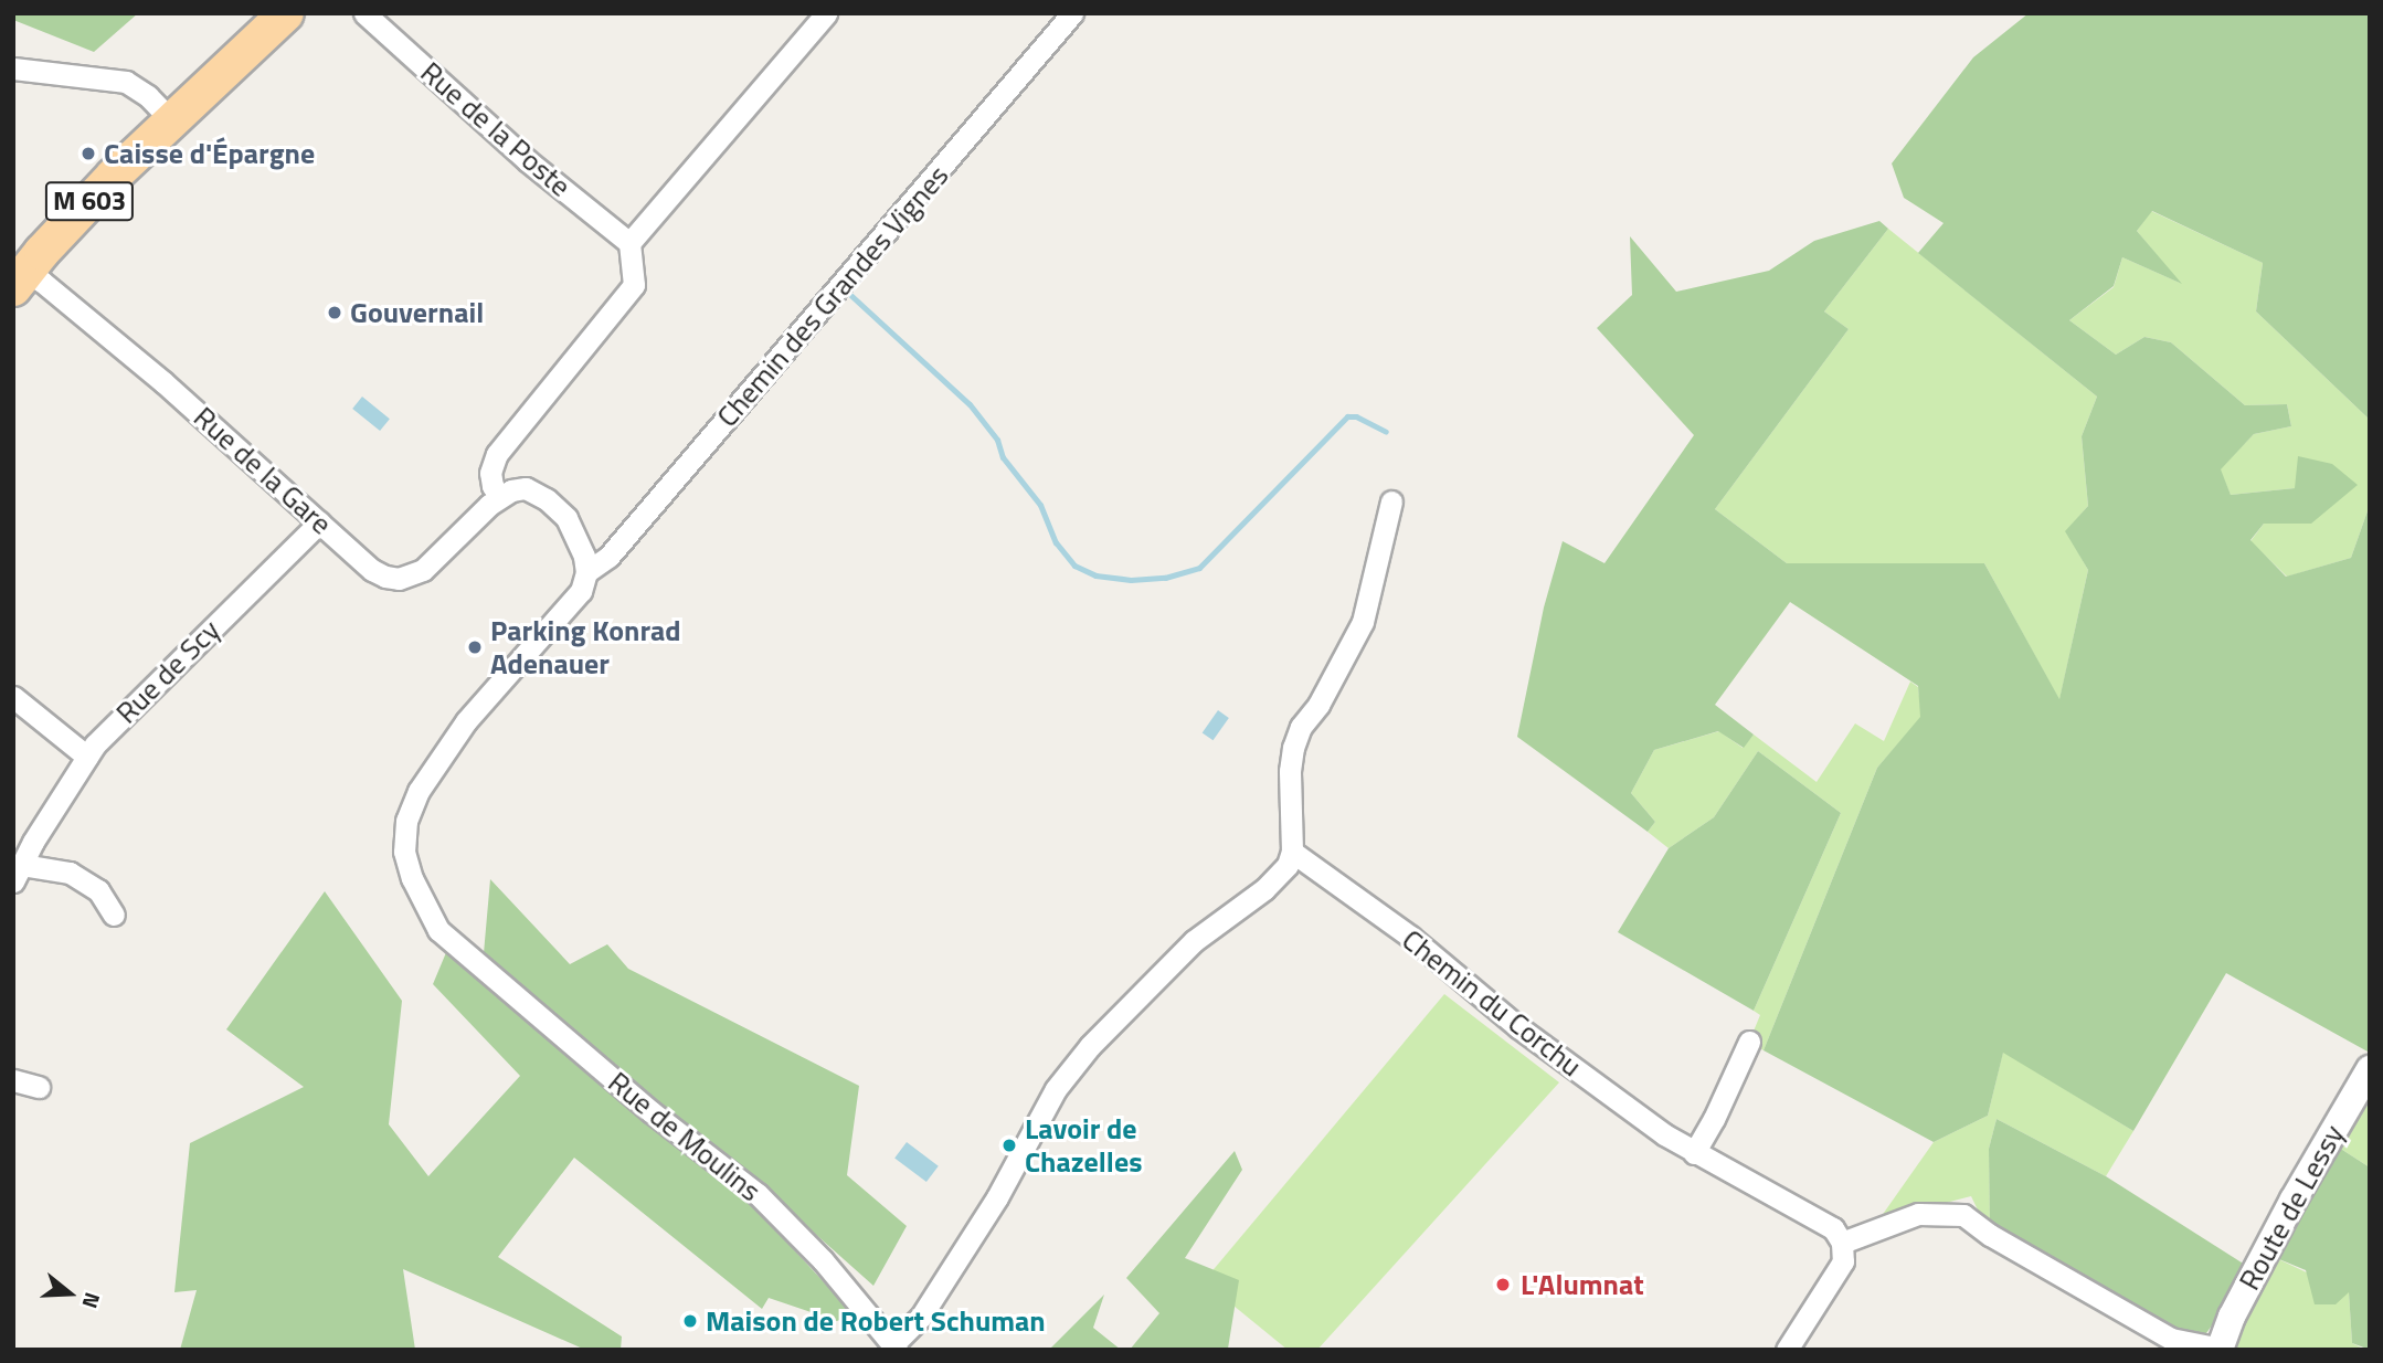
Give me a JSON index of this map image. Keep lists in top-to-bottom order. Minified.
{"streets":{"main road":["M 603"],"street":["Rue de la Poste","Chemin des Grandes Vignes","Rue de la Gare","Rue de Scy","Chemin du Corchu","Rue de Moulins","Route de Lessy"]},"crossings":[["M 603","Rue de la Gare"],["Chemin des Grandes Vignes","Rue de Moulins"],["Rue de la Gare","Rue de Scy"]],"places":["Caisse d'Épargne","Gouvernail","Parking Konrad Adenauer","Lavoir de Chazelles","L'Alumnat","Maison de Robert Schuman"],"north":"right"}
